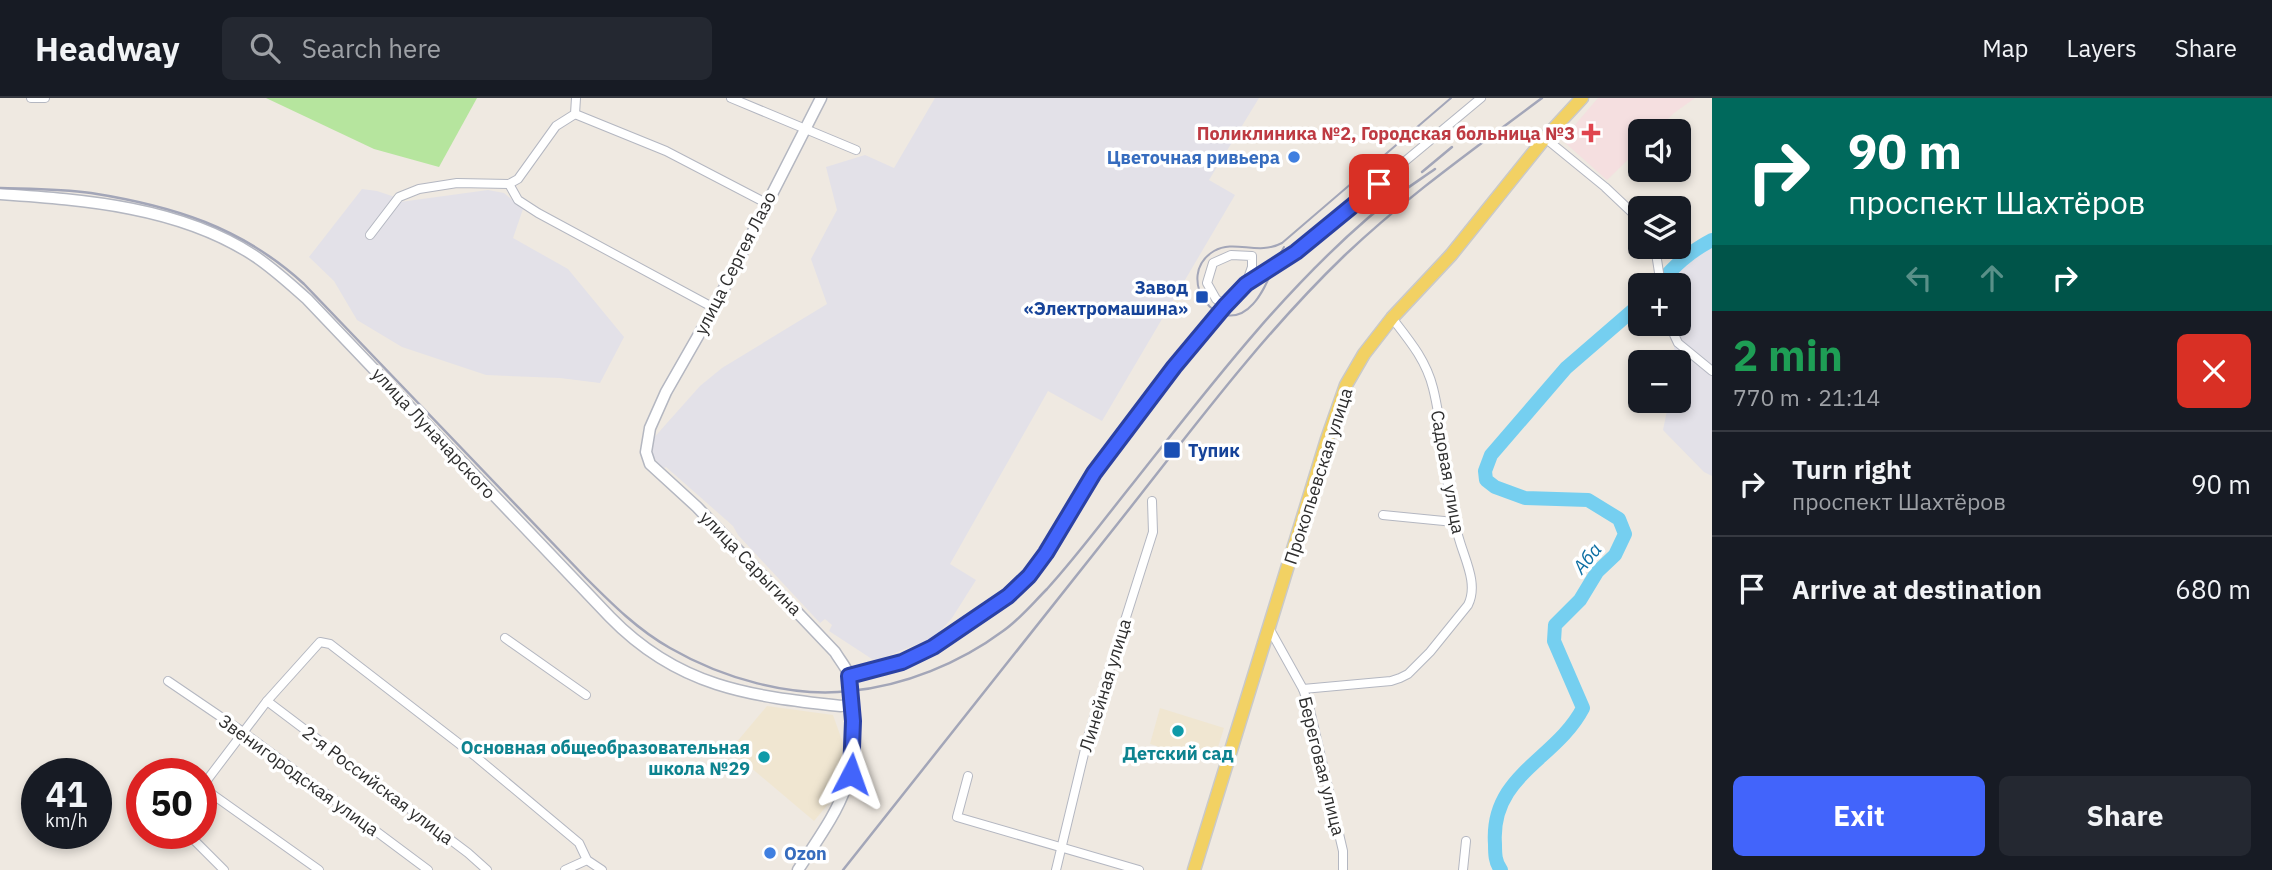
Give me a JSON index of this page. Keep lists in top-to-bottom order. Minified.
{"streets":{"main road":["улица Сергея Лазо","улица Луначарского","Прокопьевская улица","улица Сарыгина"],"street":["Садовая улица","Линейная улица","Береговая улица","Звенигородская улица","2-я Российская улица"]},"crossings":[["улица Сергея Лазо","улица Сарыгина"],["Садовая улица","Прокопьевская улица"],["Садовая улица","Береговая улица"],["Прокопьевская улица","Береговая улица"]],"water":["Аба"],"places":{"health":["Поликлиника №2, Городская больница №3"],"other":["Цветочная ривьера","Детский сад","Основная общеобразовательная школа №29","Ozon"],"transit":["Завод «Электромашина»","Тупик"]},"page":{"header":"Headway","search":"Search here","nav":["Map","Layers","Share"],"turn":["90 m","проспект Шахтёров"],"map_buttons":["+","−"],"heading":["2 min","770 m · 21:14"],"list":[{"name":"Turn right","note":"проспект Шахтёров","value":"90 m"},{"name":"Arrive at destination","value":"680 m"}],"speed":"41 km/h","limit":"50","buttons":["Exit","Share"]}}
